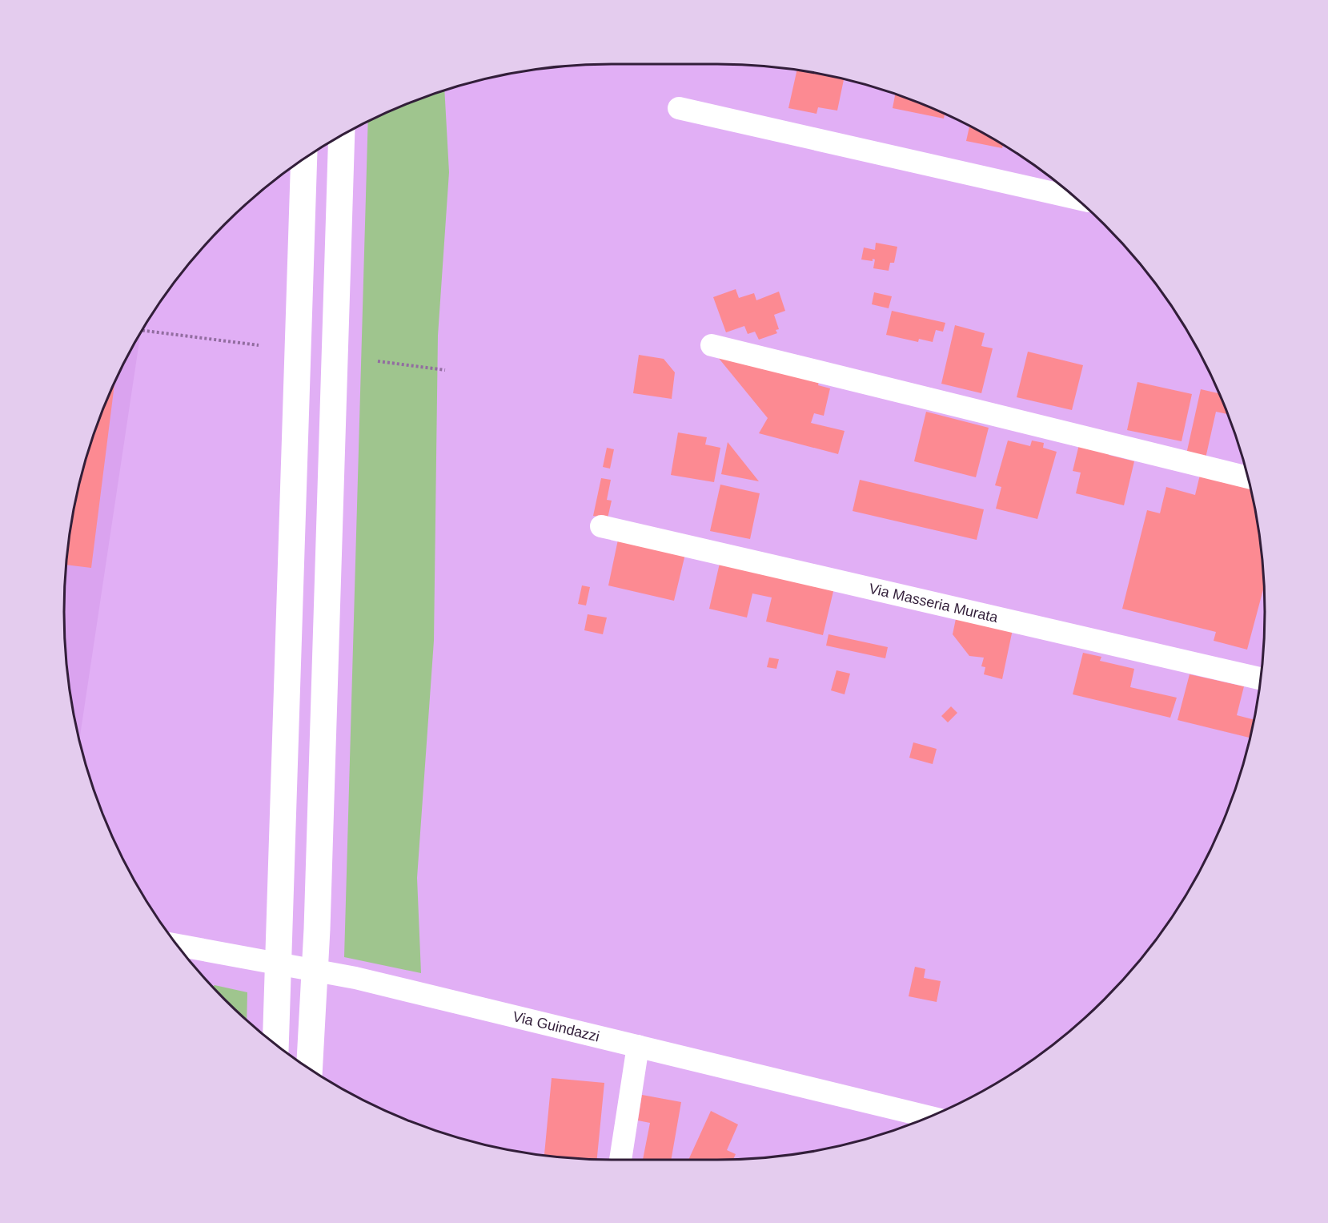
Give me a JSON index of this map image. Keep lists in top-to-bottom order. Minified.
{"streets":{"street":["Via Masseria Murata","Via Guindazzi"]}}
